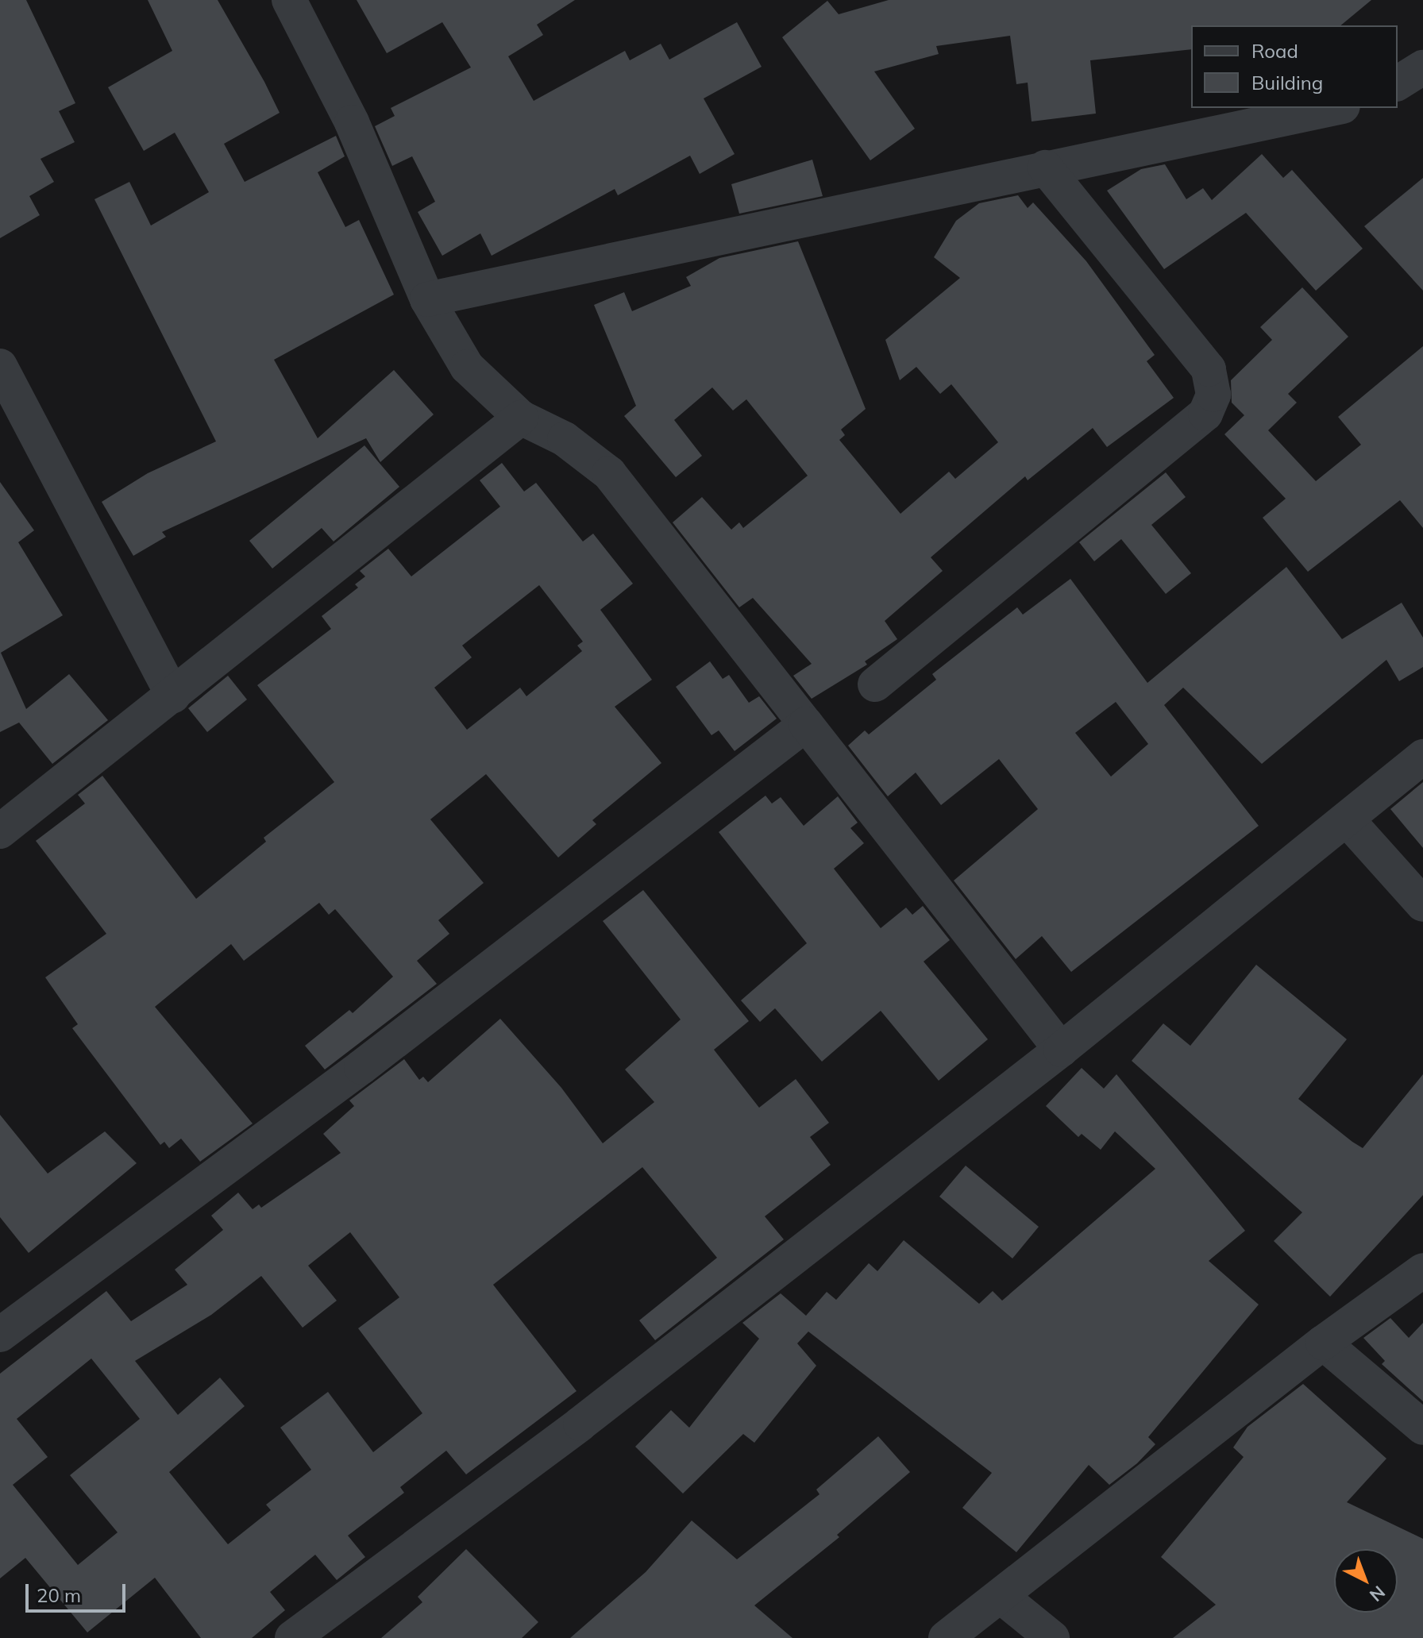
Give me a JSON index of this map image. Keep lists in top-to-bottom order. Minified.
{"legend":["Road","Building"],"scale_bar":"20 m","north":"bottom right"}
